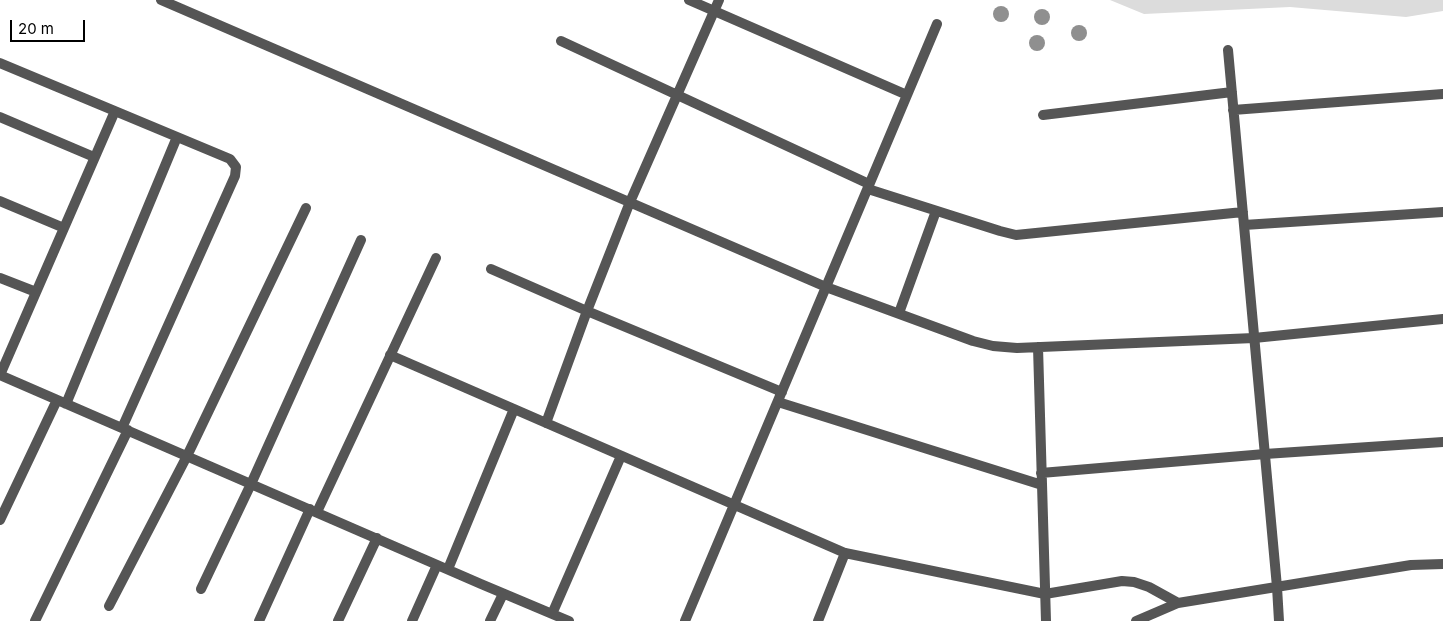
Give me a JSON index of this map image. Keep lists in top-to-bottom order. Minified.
{"scale_bar":"20 m"}
